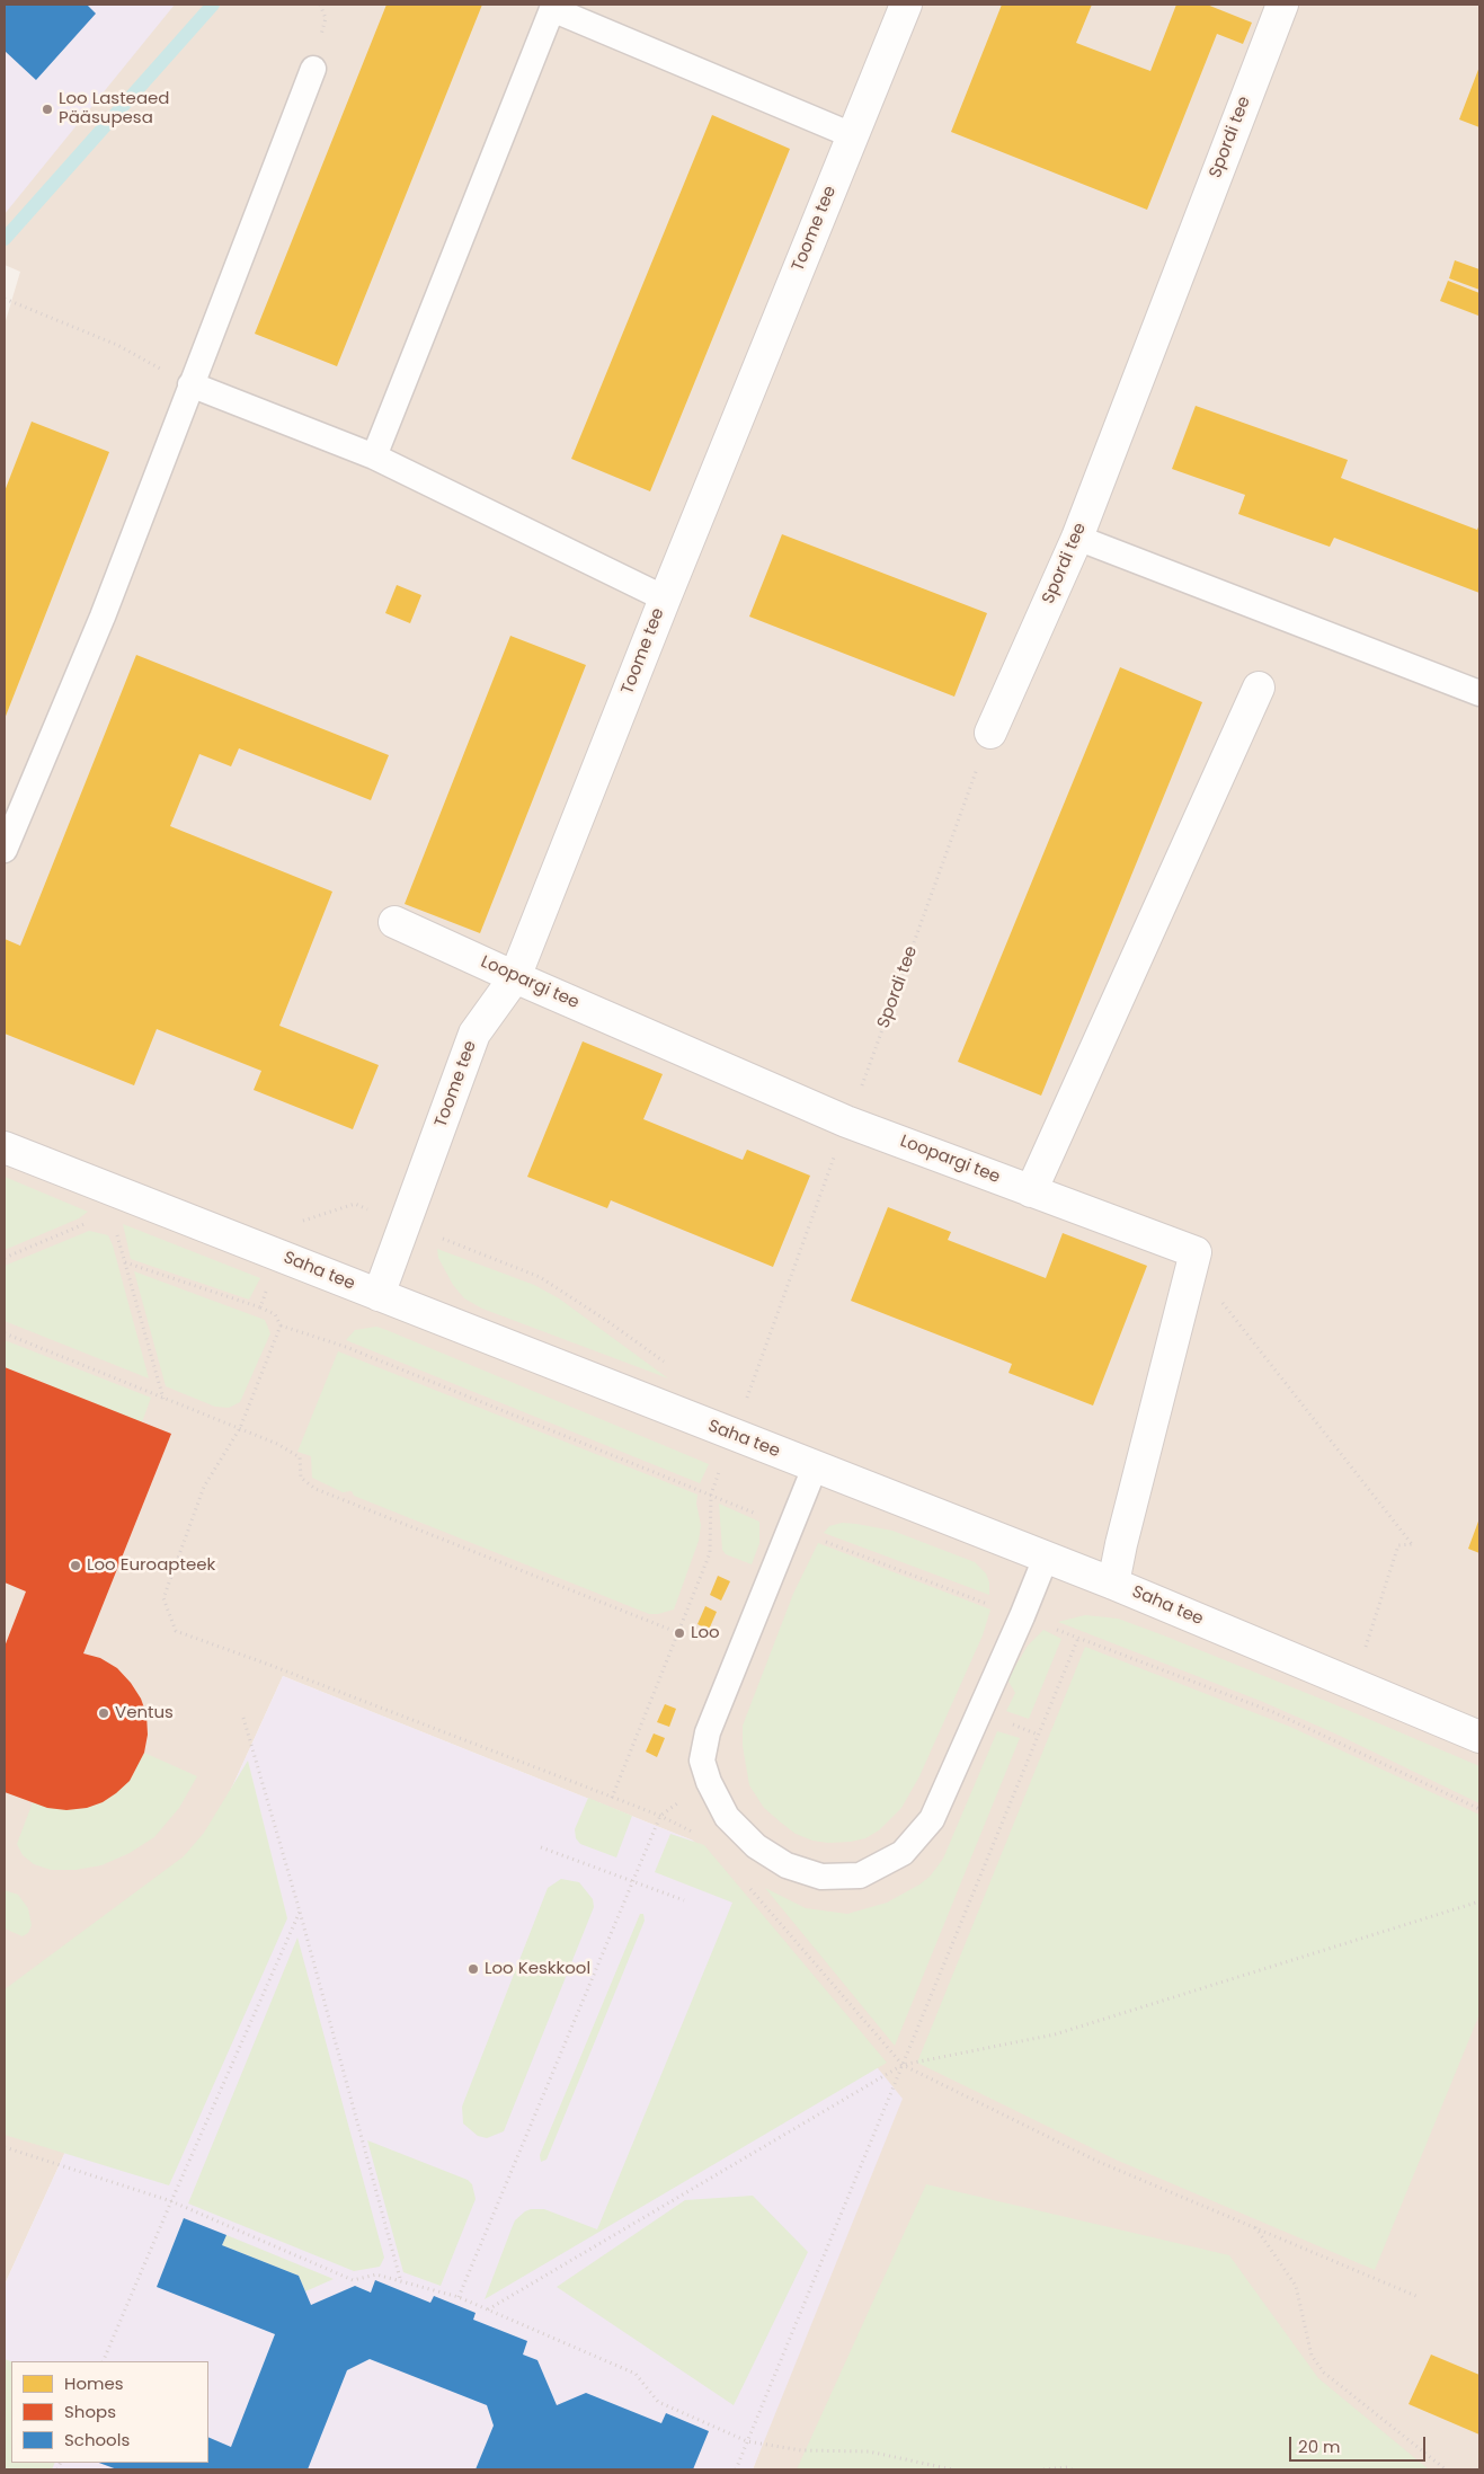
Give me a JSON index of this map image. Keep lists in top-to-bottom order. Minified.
{"streets":{"street":["Spordi tee","Toome tee","Loopargi tee","Saha tee"]},"crossings":[["Spordi tee","Loopargi tee"],["Toome tee","Loopargi tee"],["Toome tee","Saha tee"]],"places":["Loo Lasteaed Pääsupesa","Loo Euroapteek","Loo","Ventus","Loo Keskkool"],"legend":["Homes","Shops","Schools"],"scale_bar":"20 m"}
